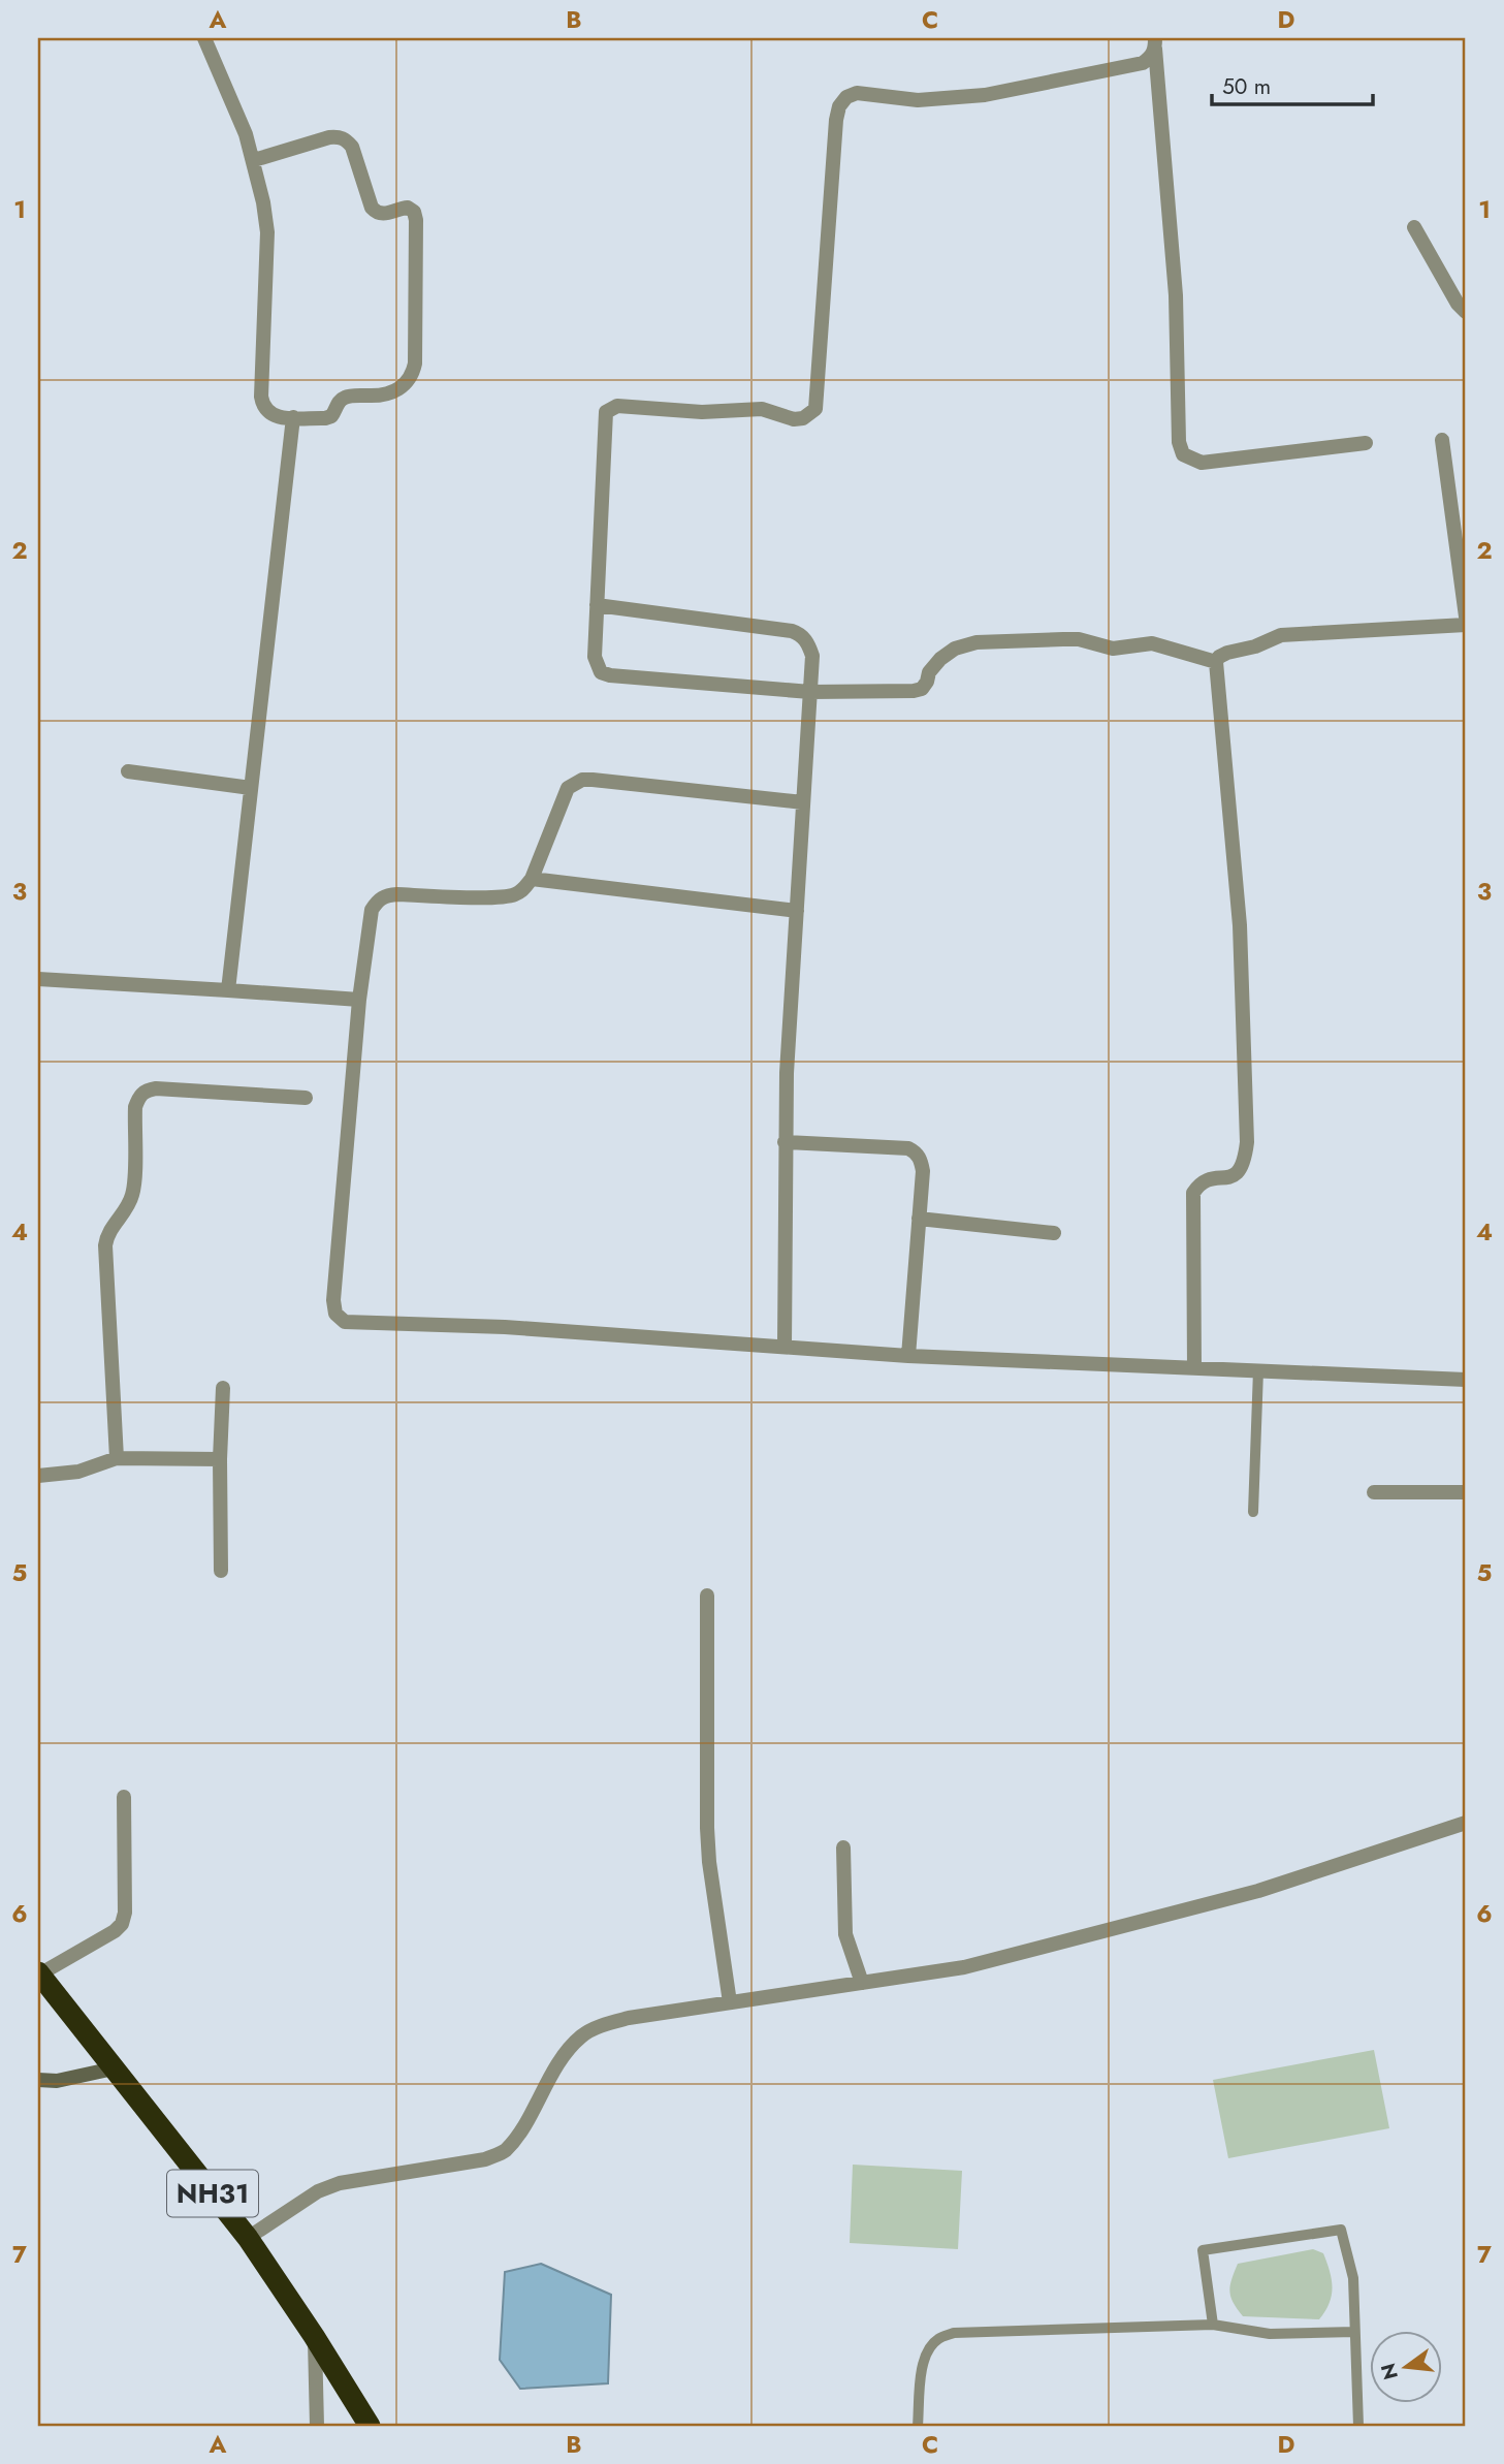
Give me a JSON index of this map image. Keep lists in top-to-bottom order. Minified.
{"streets":{"highway":["NH31"]},"scale_bar":"50 m","north":"left","grid":{"columns":["A","B","C","D"],"rows":["1","2","3","4","5","6","7"]}}
